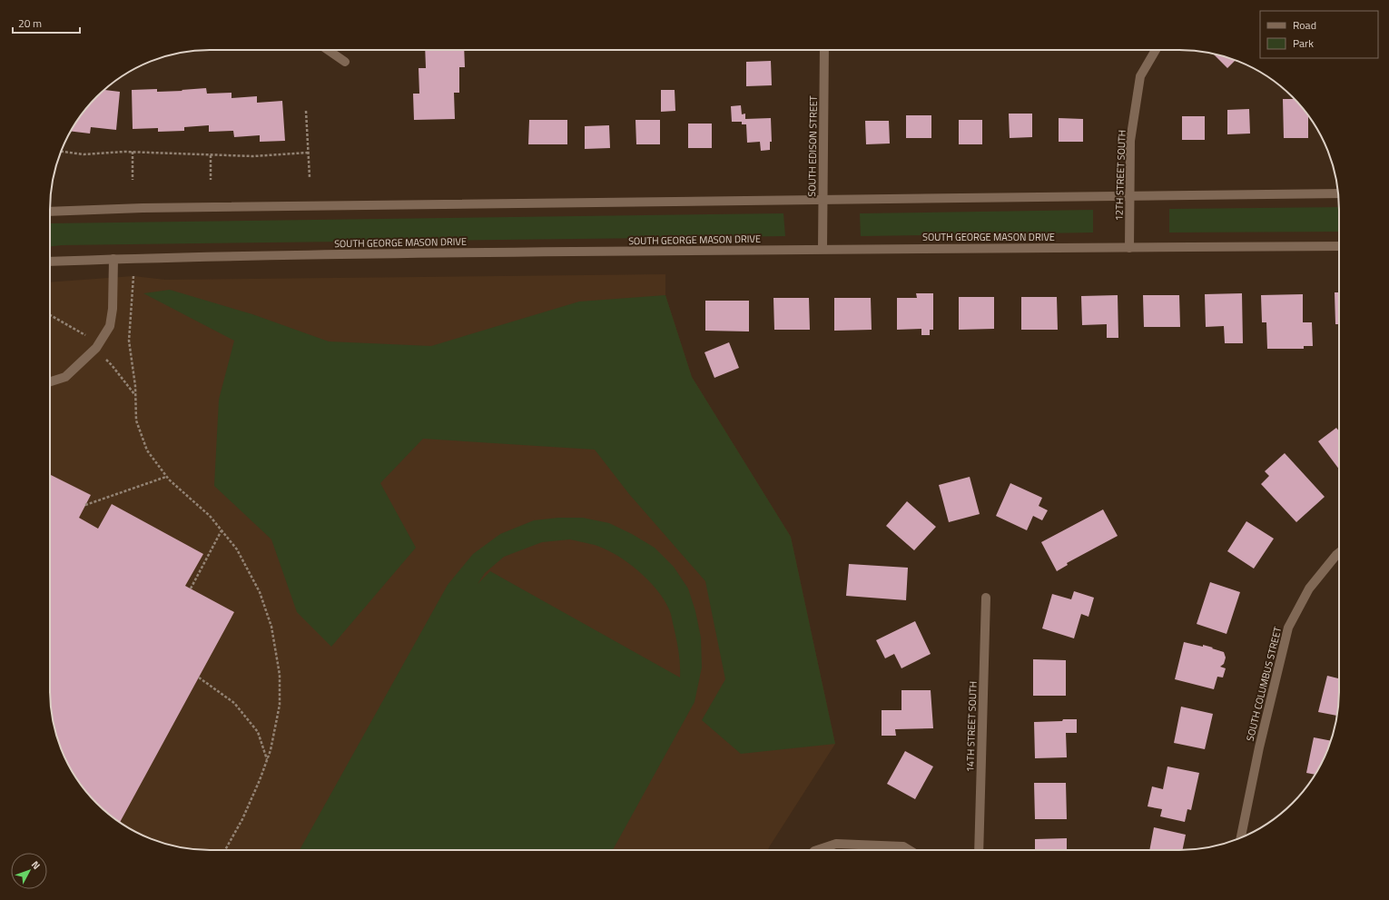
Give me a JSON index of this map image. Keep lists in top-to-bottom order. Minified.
{"streets":{"main road":["SOUTH EDISON STREET","12TH STREET SOUTH","SOUTH GEORGE MASON DRIVE","SOUTH COLUMBUS STREET","14TH STREET SOUTH"]},"crossings":[["SOUTH EDISON STREET","SOUTH GEORGE MASON DRIVE"],["12TH STREET SOUTH","SOUTH GEORGE MASON DRIVE"]],"legend":["Road","Park"],"scale_bar":"20 m","north":"top right"}
